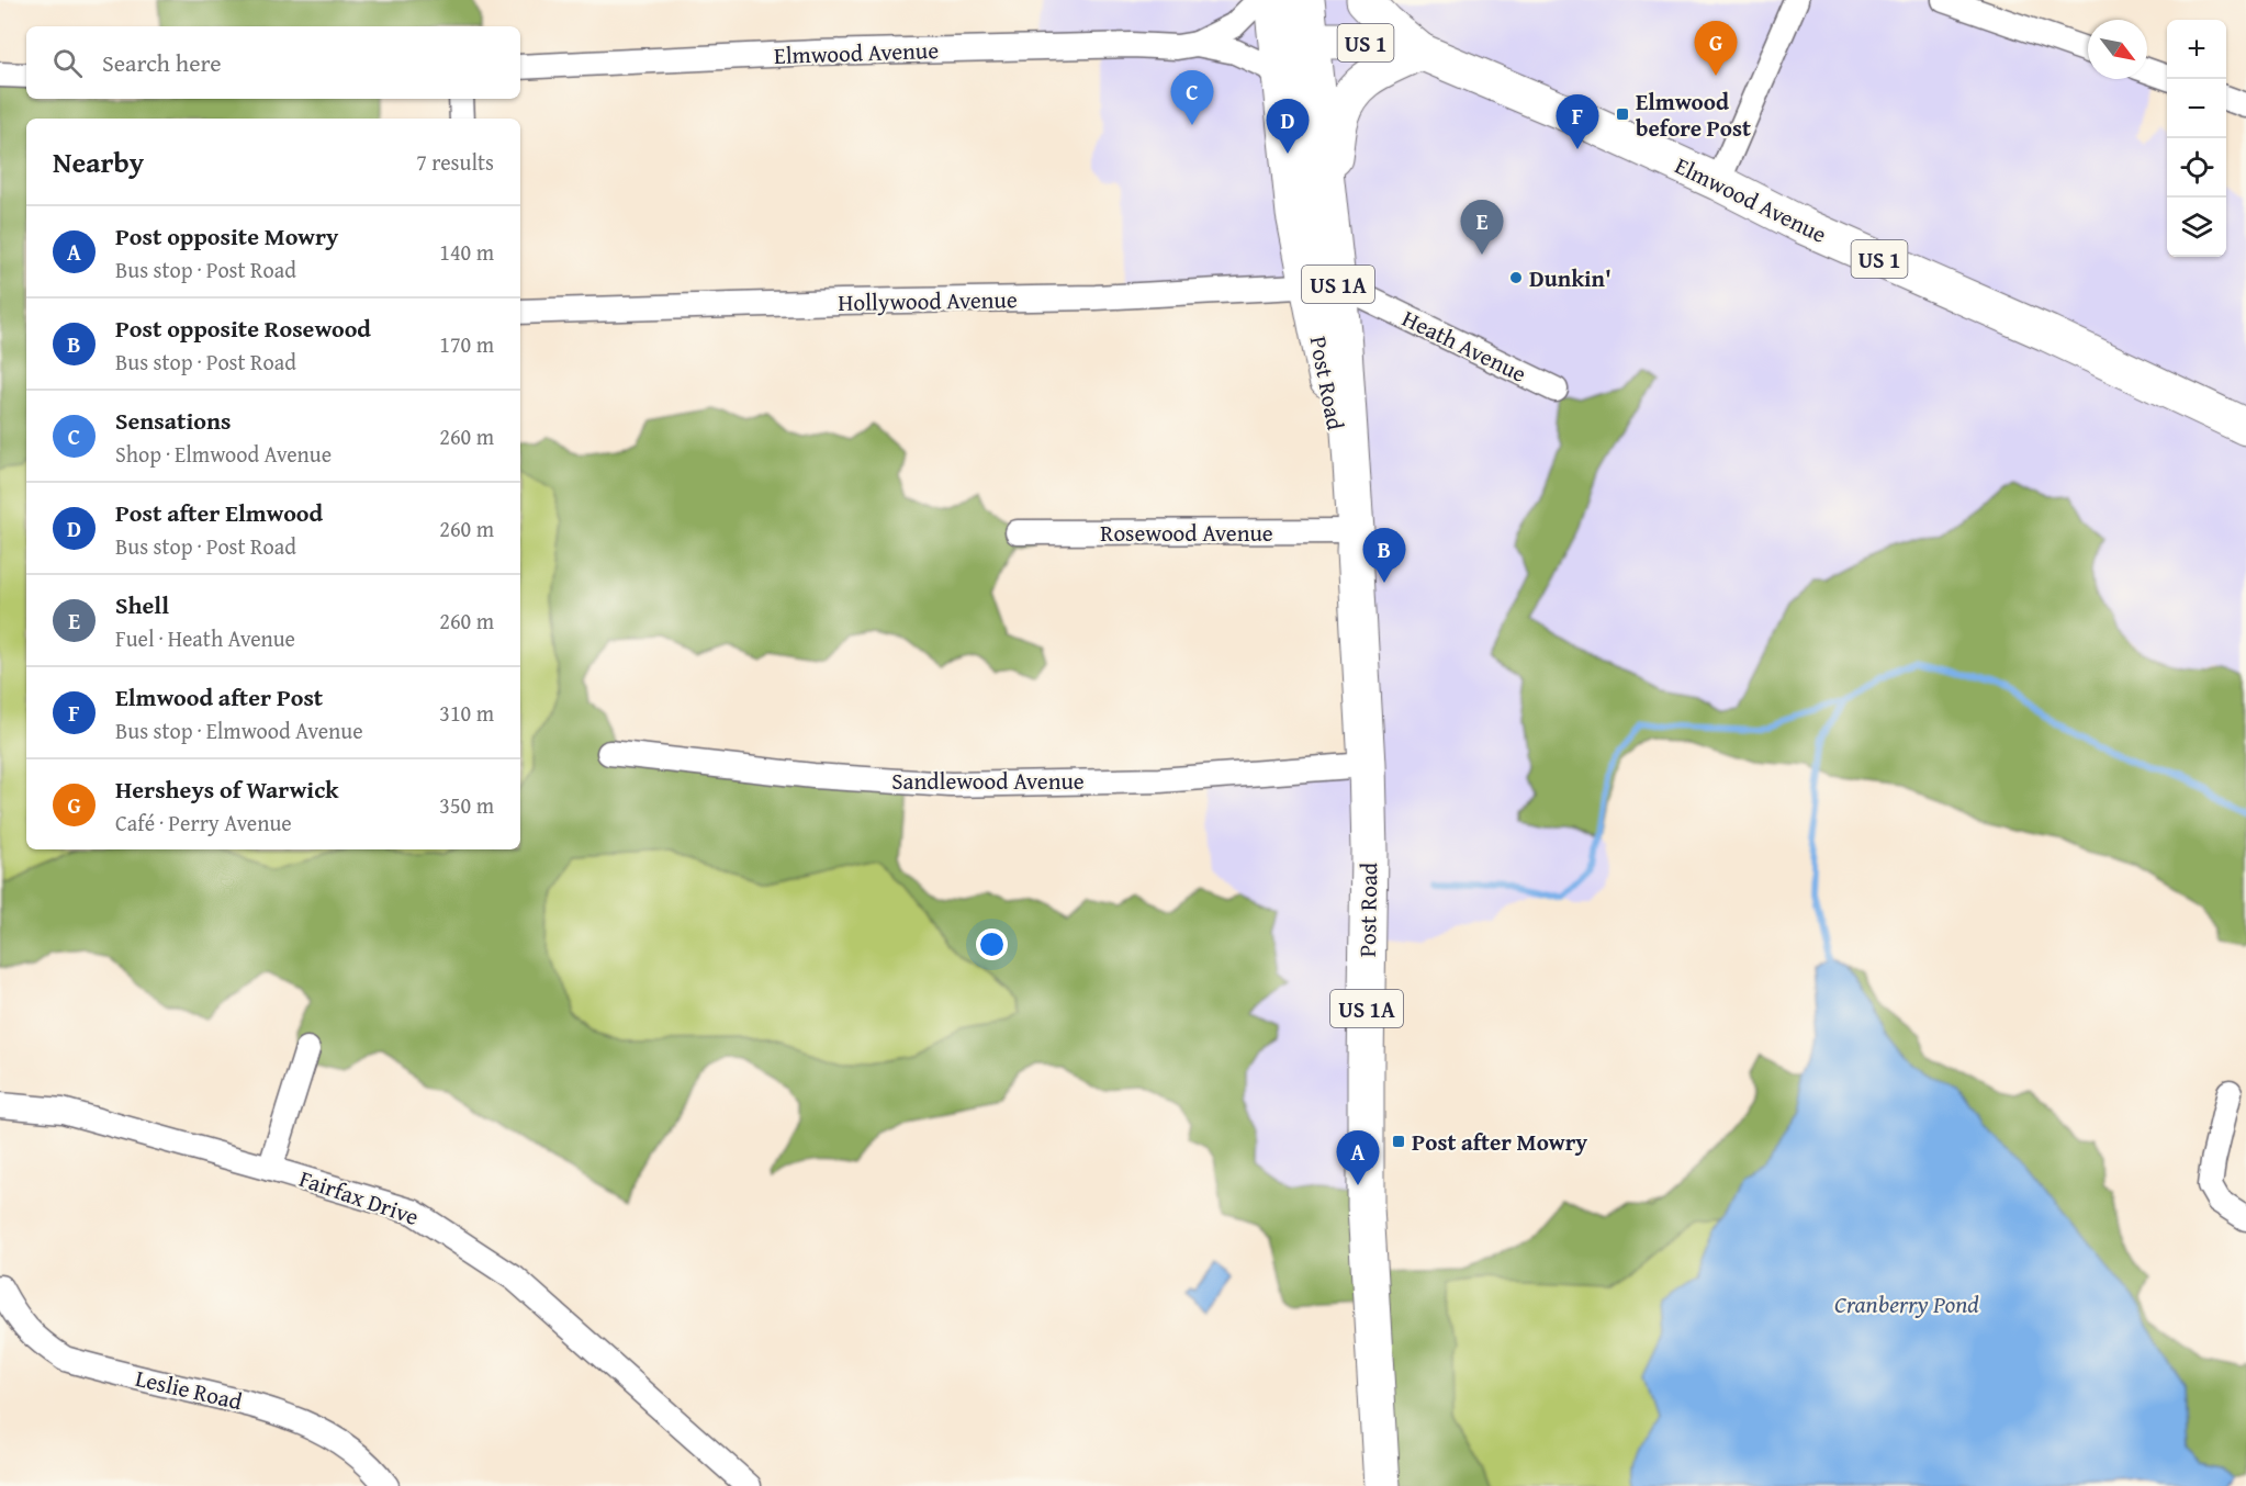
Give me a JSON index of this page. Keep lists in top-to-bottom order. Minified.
{"streets":{"main road":["US 1","Elmwood Avenue","US 1A","Post Road"],"street":["Hollywood Avenue","Heath Avenue","Rosewood Avenue","Sandlewood Avenue","Fairfax Drive","Leslie Road"]},"crossings":[["Elmwood Avenue","Post Road"],["Hollywood Avenue","Heath Avenue"],["Hollywood Avenue","Post Road"],["Heath Avenue","Post Road"],["Post Road","Rosewood Avenue"],["Post Road","Sandlewood Avenue"]],"water":["Cranberry Pond"],"places":{"transit":["Elmwood before Post","Post after Mowry"],"other":["Dunkin'"]},"north":"bottom right","page":{"map_buttons":["+","−"],"pins":["G","C","F","D","E","B","A"],"search":"Search here","heading":["Nearby","7 results"],"list":[{"mark":"A","name":"Post opposite Mowry","note":"Bus stop · Post Road","value":"140 m"},{"mark":"B","name":"Post opposite Rosewood","note":"Bus stop · Post Road","value":"170 m"},{"mark":"C","name":"Sensations","note":"Shop · Elmwood Avenue","value":"260 m"},{"mark":"D","name":"Post after Elmwood","note":"Bus stop · Post Road","value":"260 m"},{"mark":"E","name":"Shell","note":"Fuel · Heath Avenue","value":"260 m"},{"mark":"F","name":"Elmwood after Post","note":"Bus stop · Elmwood Avenue","value":"310 m"},{"mark":"G","name":"Hersheys of Warwick","note":"Café · Perry Avenue","value":"350 m"}]}}
